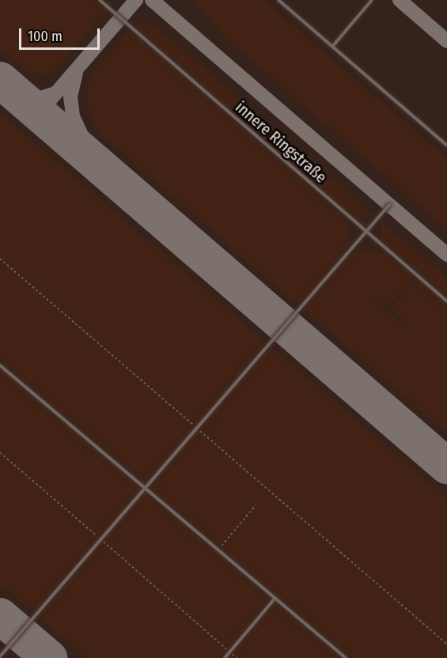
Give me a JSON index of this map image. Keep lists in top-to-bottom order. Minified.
{"streets":{"lane":["innere Ringstraße"]},"scale_bar":"100 m"}
